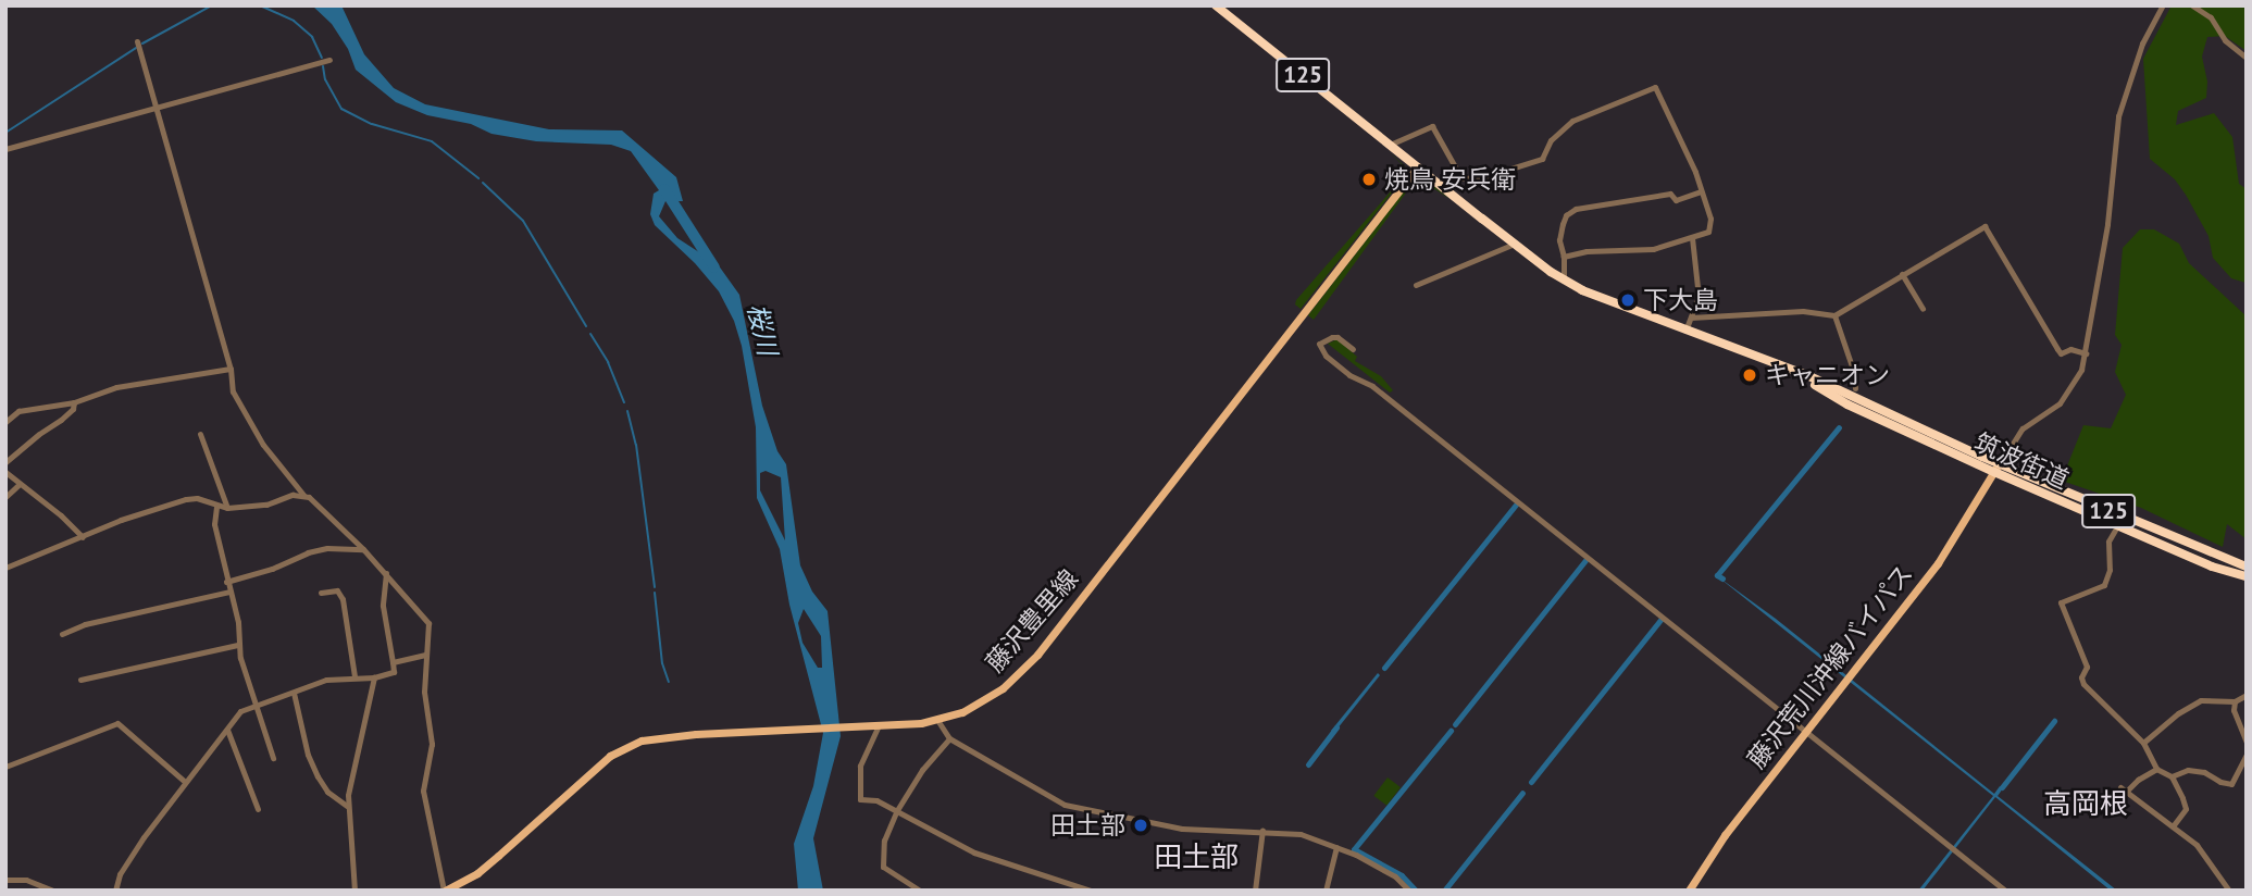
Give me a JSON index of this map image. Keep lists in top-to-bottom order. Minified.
{"streets":{"highway":["125","筑波街道"],"main road":["藤沢豊里線","藤沢荒川沖線バイパス"]},"crossings":[["筑波街道","藤沢豊里線"],["筑波街道","藤沢荒川沖線バイパス"]],"districts":["高岡根","田土部"],"water":["桜川"],"places":["焼鳥 安兵衛","下大島","キャニオン","田土部"]}
